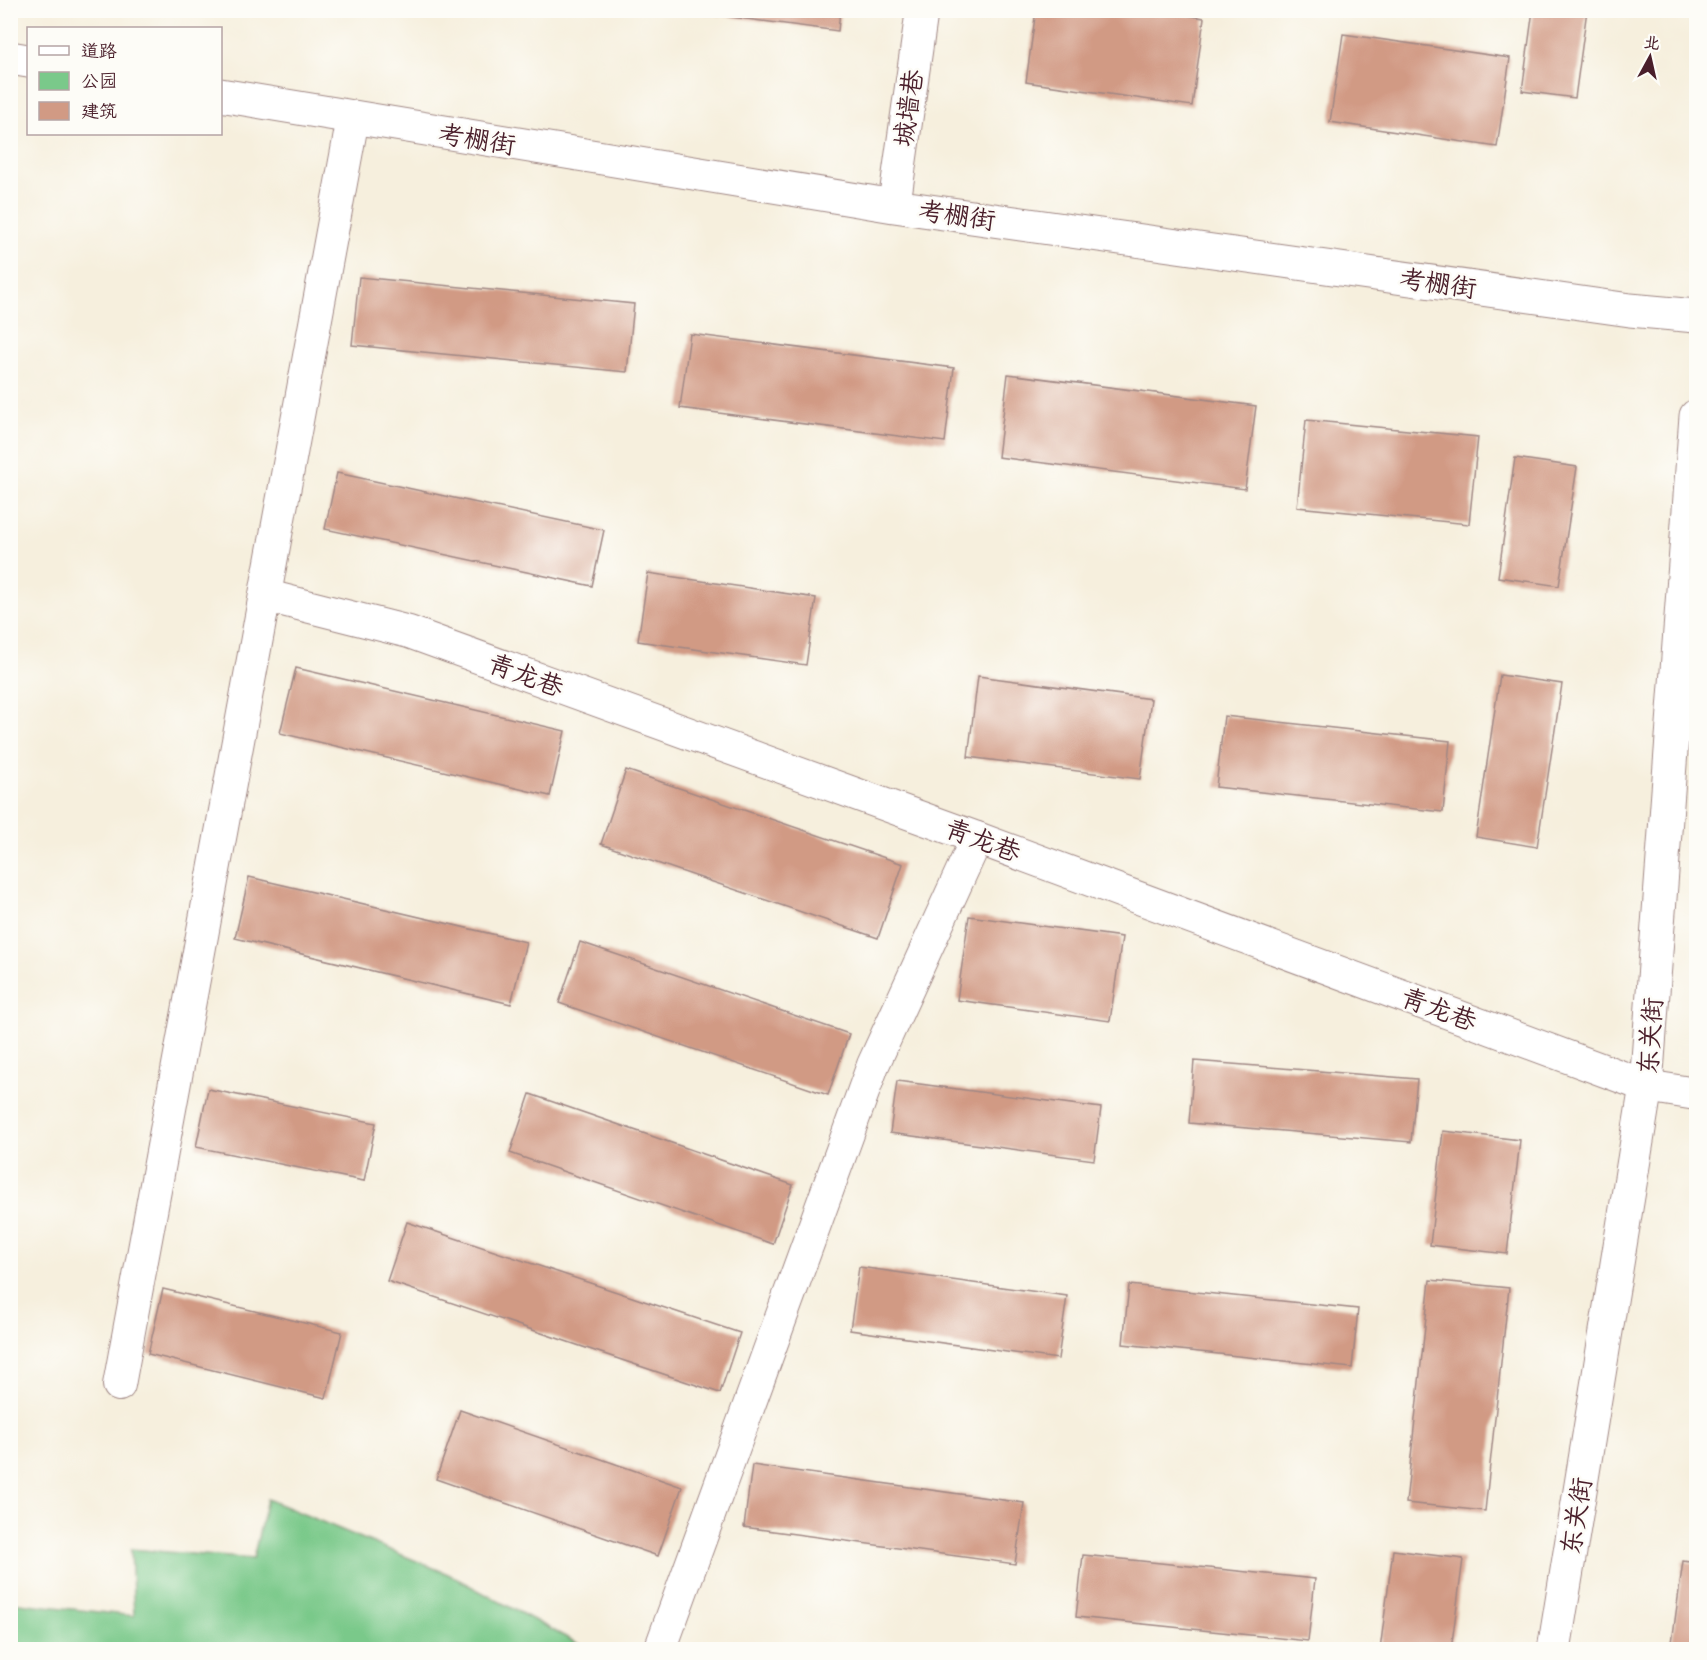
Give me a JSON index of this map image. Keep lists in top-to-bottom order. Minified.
{"streets":{"street":["城墙巷","考棚街","青龙巷","东关街"]},"crossings":[["城墙巷","考棚街"],["青龙巷","东关街"]],"legend":["道路","公园","建筑"],"north":"top"}
